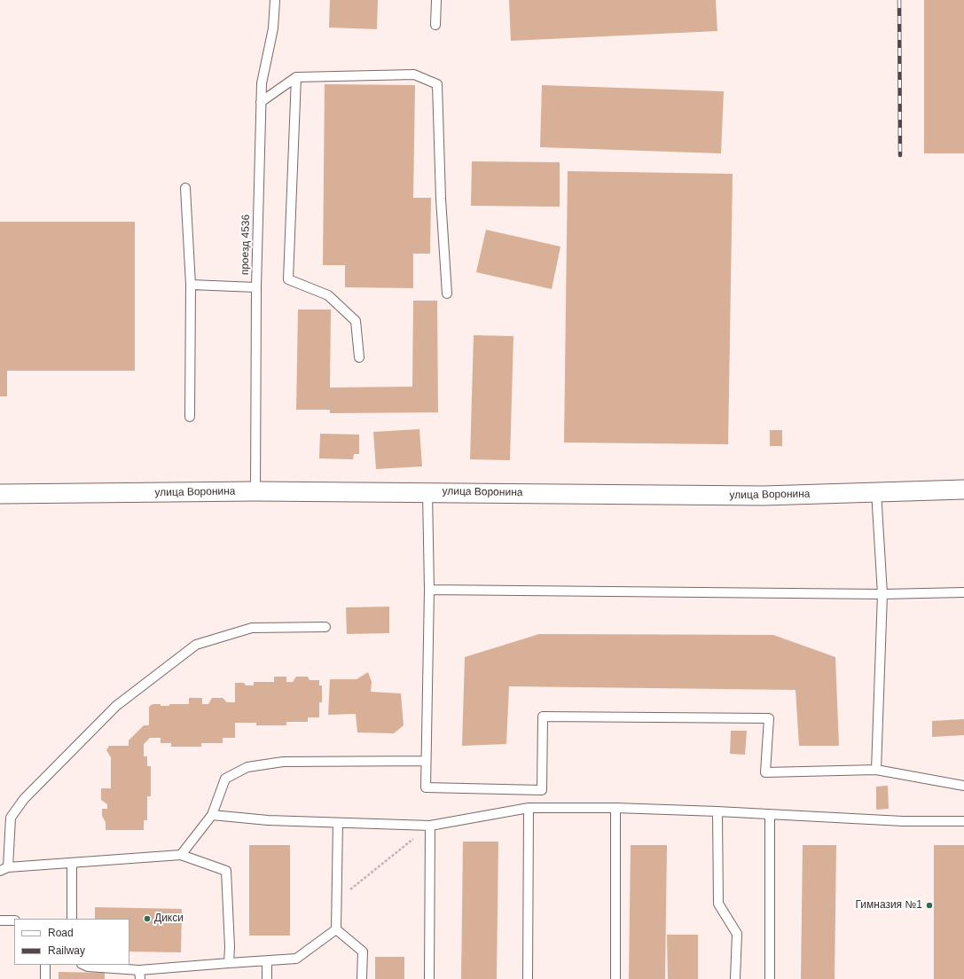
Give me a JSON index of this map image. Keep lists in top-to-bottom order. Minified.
{"streets":{"street":["улица Воронина"],"lane":["проезд 4536"]},"crossings":[["проезд 4536","улица Воронина"]],"places":["Гимназия №1","Дикси"],"legend":["Road","Railway"]}
